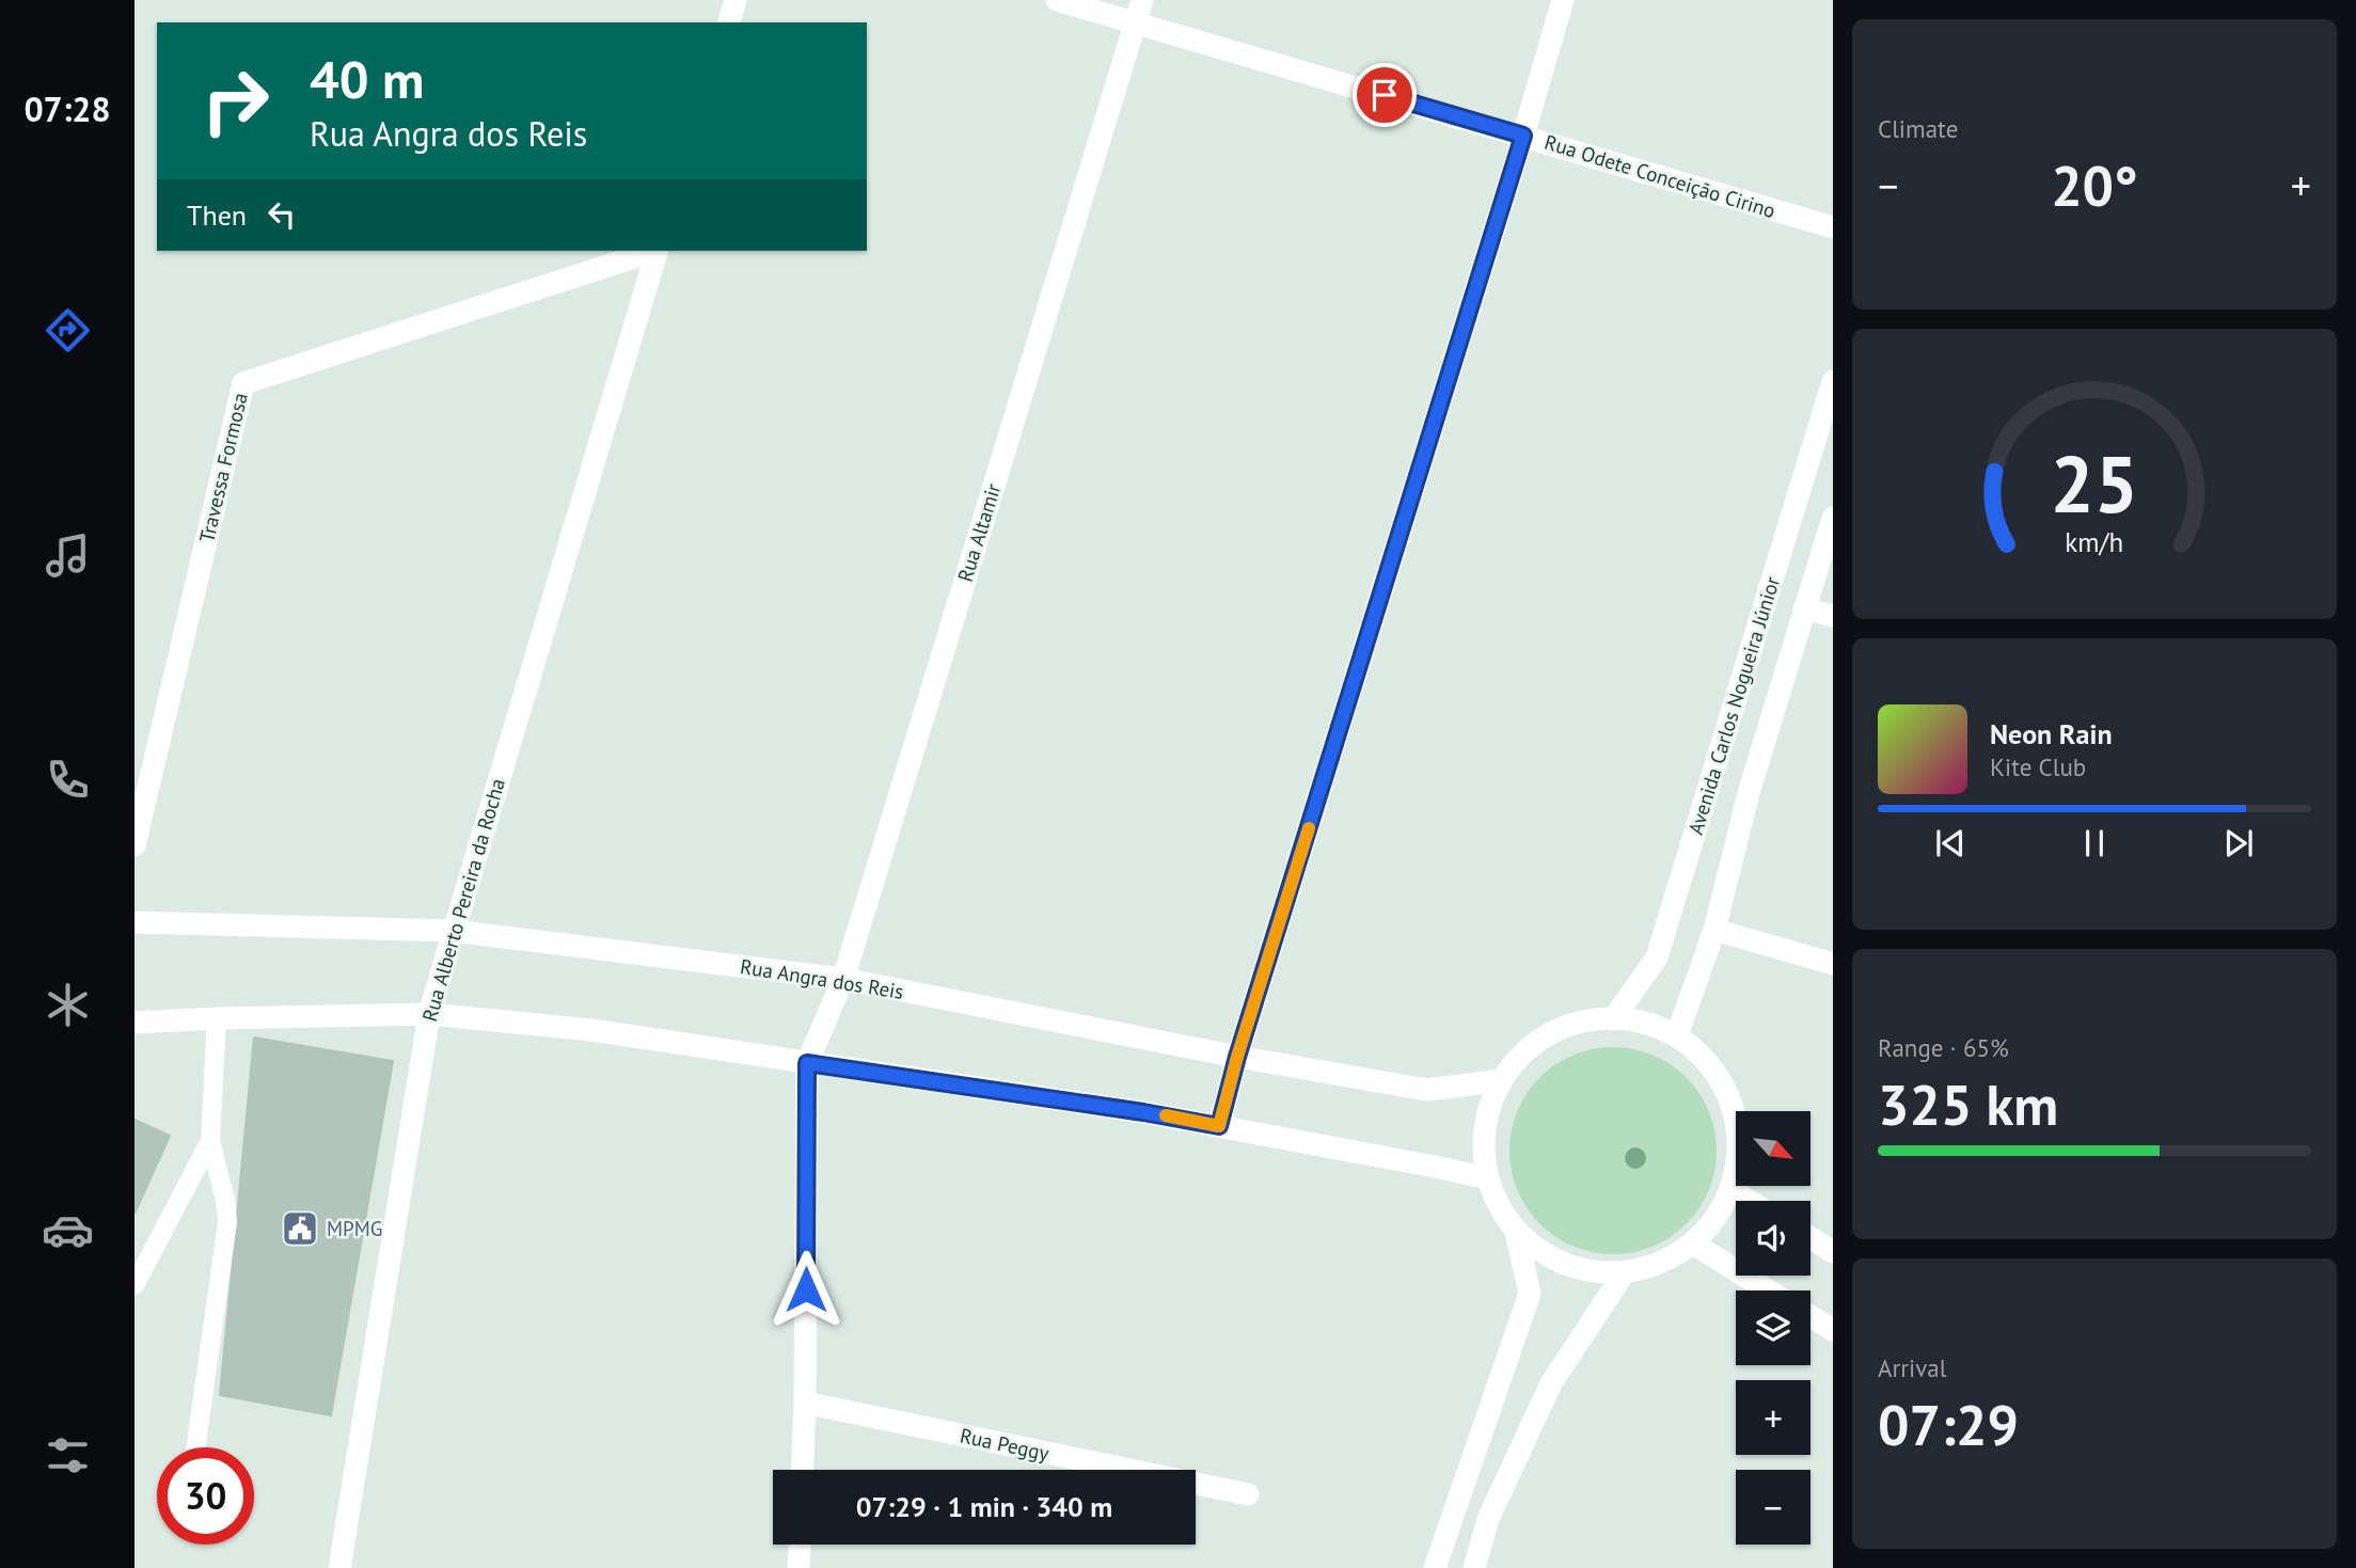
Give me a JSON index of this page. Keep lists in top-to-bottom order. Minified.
{"streets":{"street":["Rua Odete Conceição Cirino","Travessa Formosa","Rua Altamir","Avenida Carlos Nogueira Júnior","Rua Alberto Pereira da Rocha","Rua Angra dos Reis","Rua Peggy"]},"crossings":[["Rua Odete Conceição Cirino","Rua Altamir"],["Rua Altamir","Rua Angra dos Reis"],["Avenida Carlos Nogueira Júnior","Rua Angra dos Reis"],["Rua Alberto Pereira da Rocha","Rua Angra dos Reis"]],"places":{"public building":["MPMG"]},"north":"bottom right","page":{"tabs":"07:28","tile":["Climate",["Range · 65%","325 km"],["Arrival","07:29"]],"turn":["40 m","Rua Angra dos Reis"],"heat":["−","20°","+"],"then":"Then","song":["Neon Rain","Kite Club"],"map_buttons":["+","−"],"limit":"30","trip":"07:29 · 1 min · 340 m","gauge":["25","km/h"]}}
